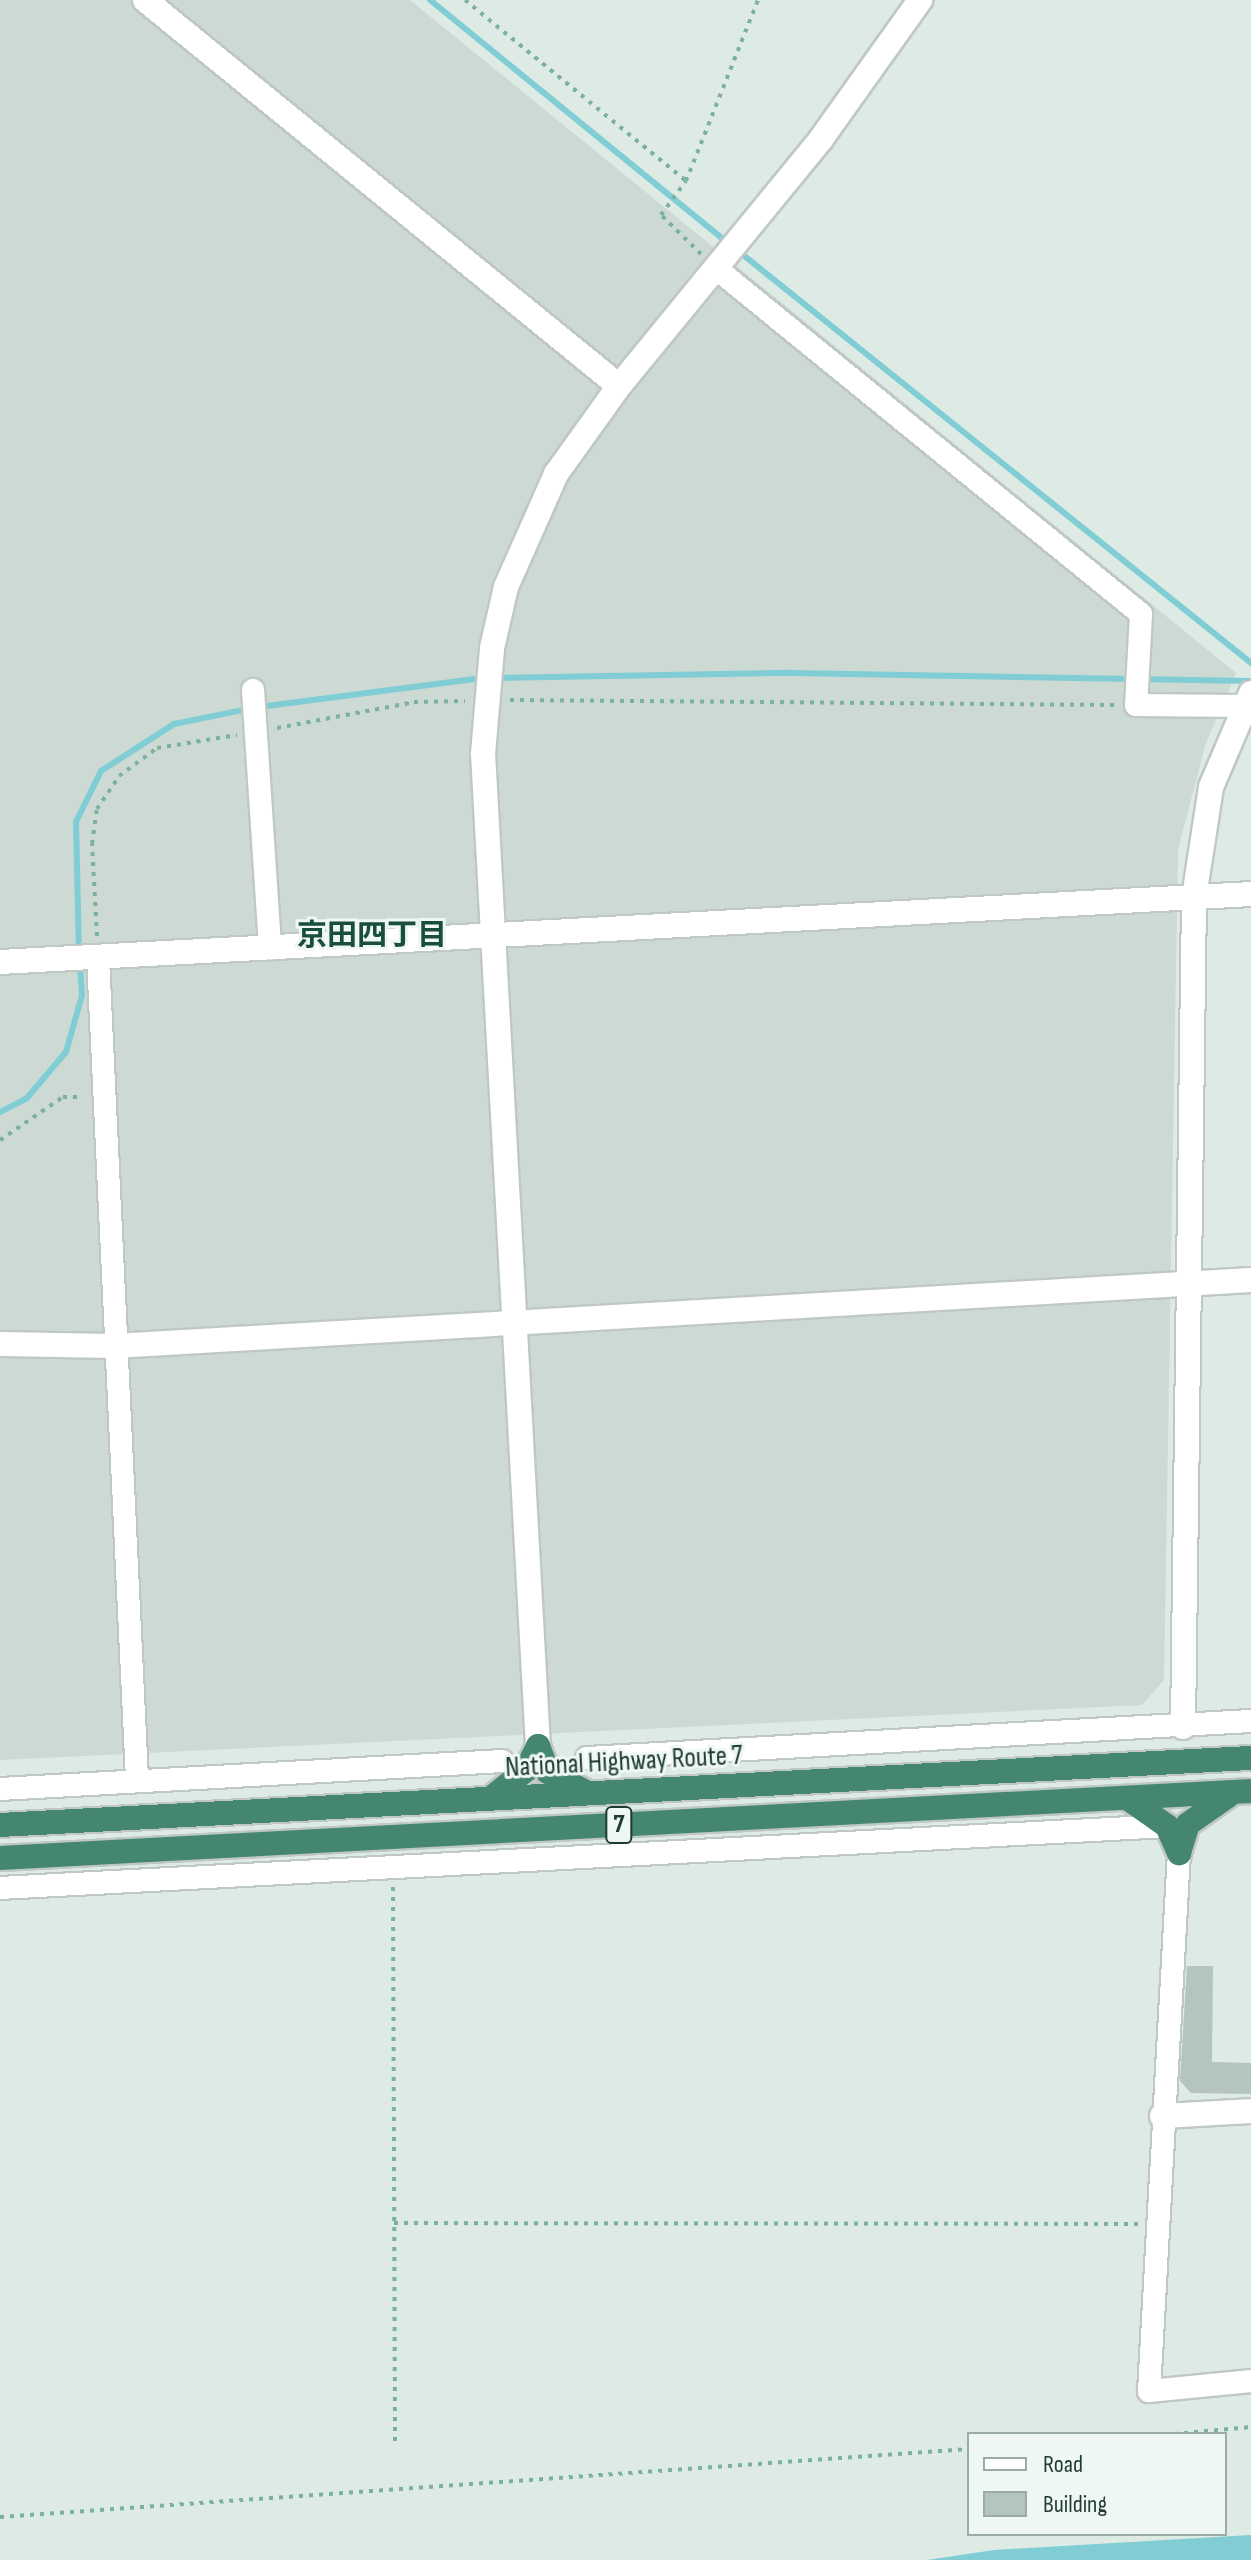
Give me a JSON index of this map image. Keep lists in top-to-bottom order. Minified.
{"streets":{"highway":["National Highway Route 7","7"]},"districts":["京田四丁目"],"legend":["Road","Building"]}
